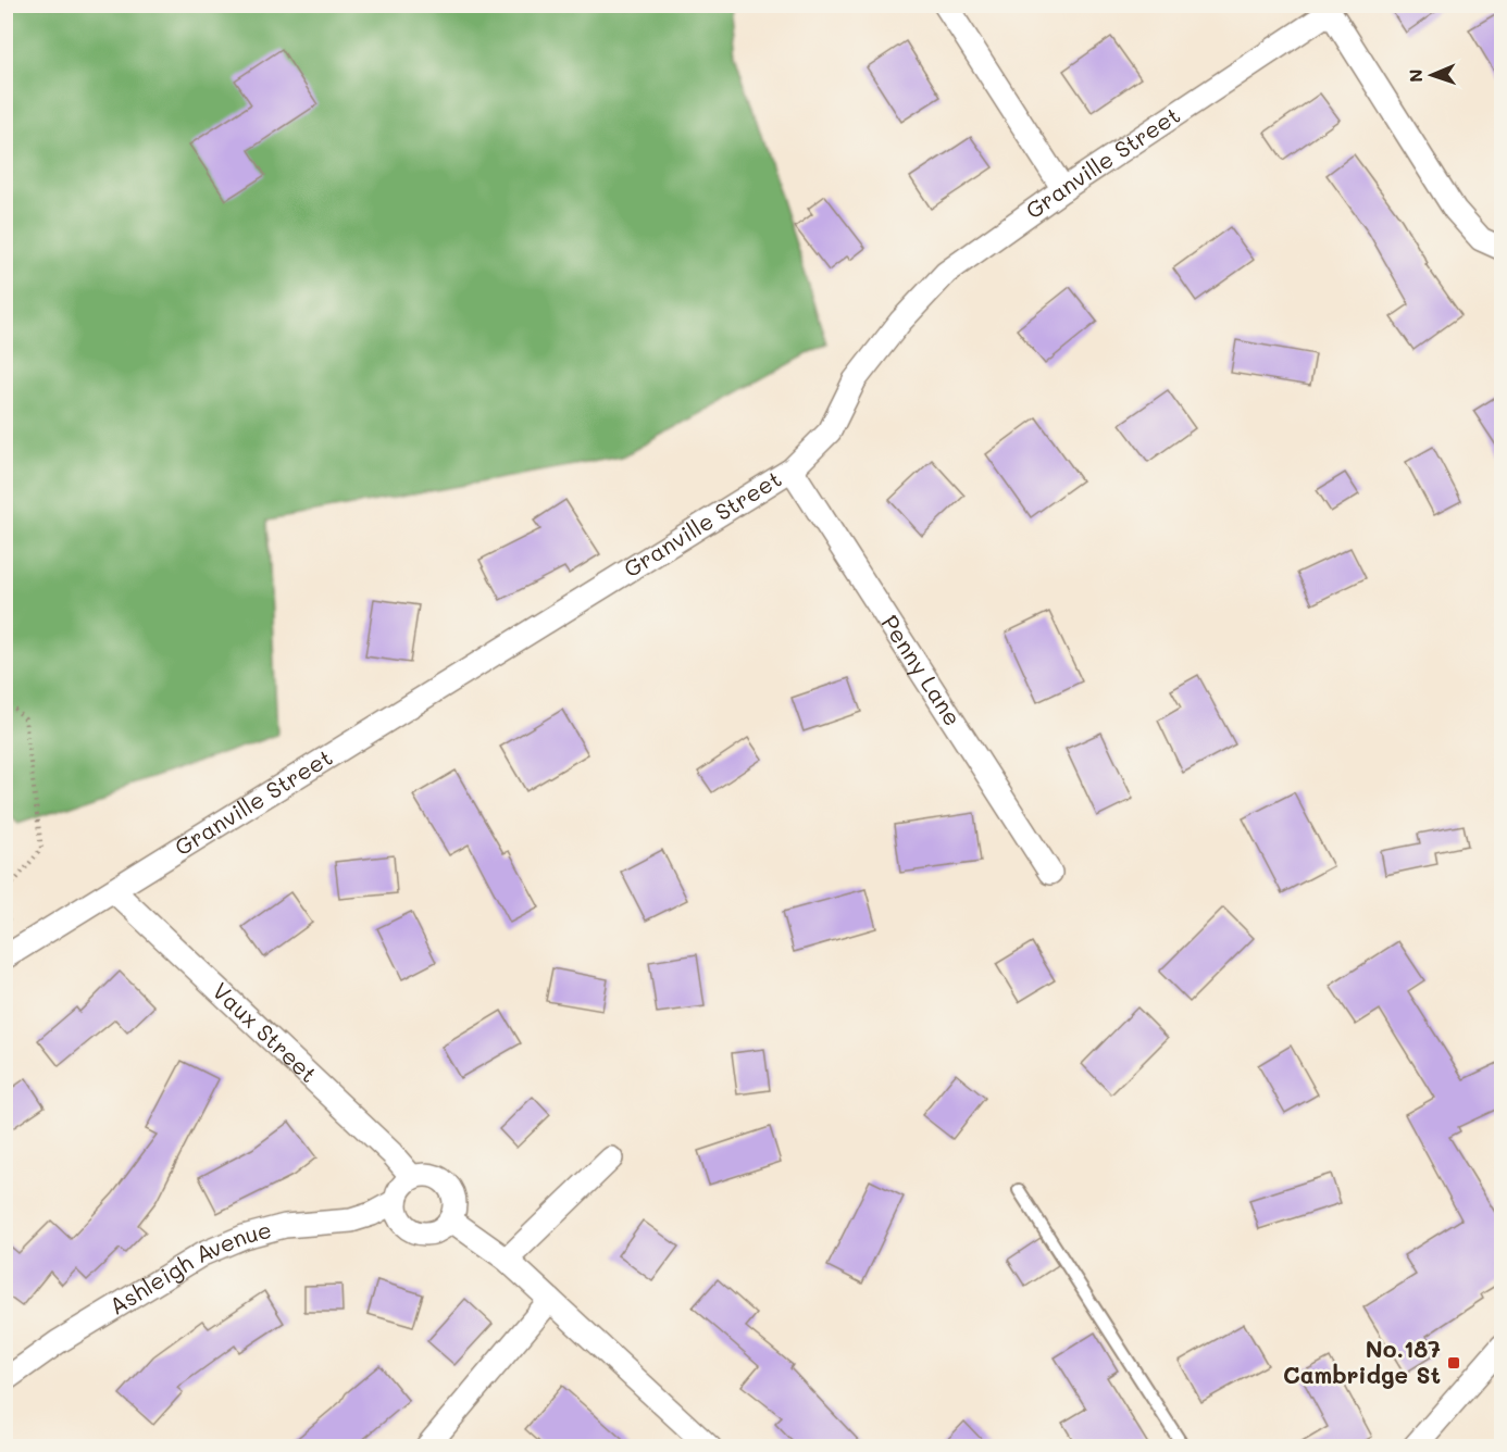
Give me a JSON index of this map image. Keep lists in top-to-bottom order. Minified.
{"streets":{"street":["Granville Street","Penny Lane","Vaux Street","Ashleigh Avenue"]},"crossings":[["Granville Street","Penny Lane"],["Granville Street","Vaux Street"],["Vaux Street","Ashleigh Avenue"]],"places":{"transit":["No.187 Cambridge St"]},"north":"left"}
